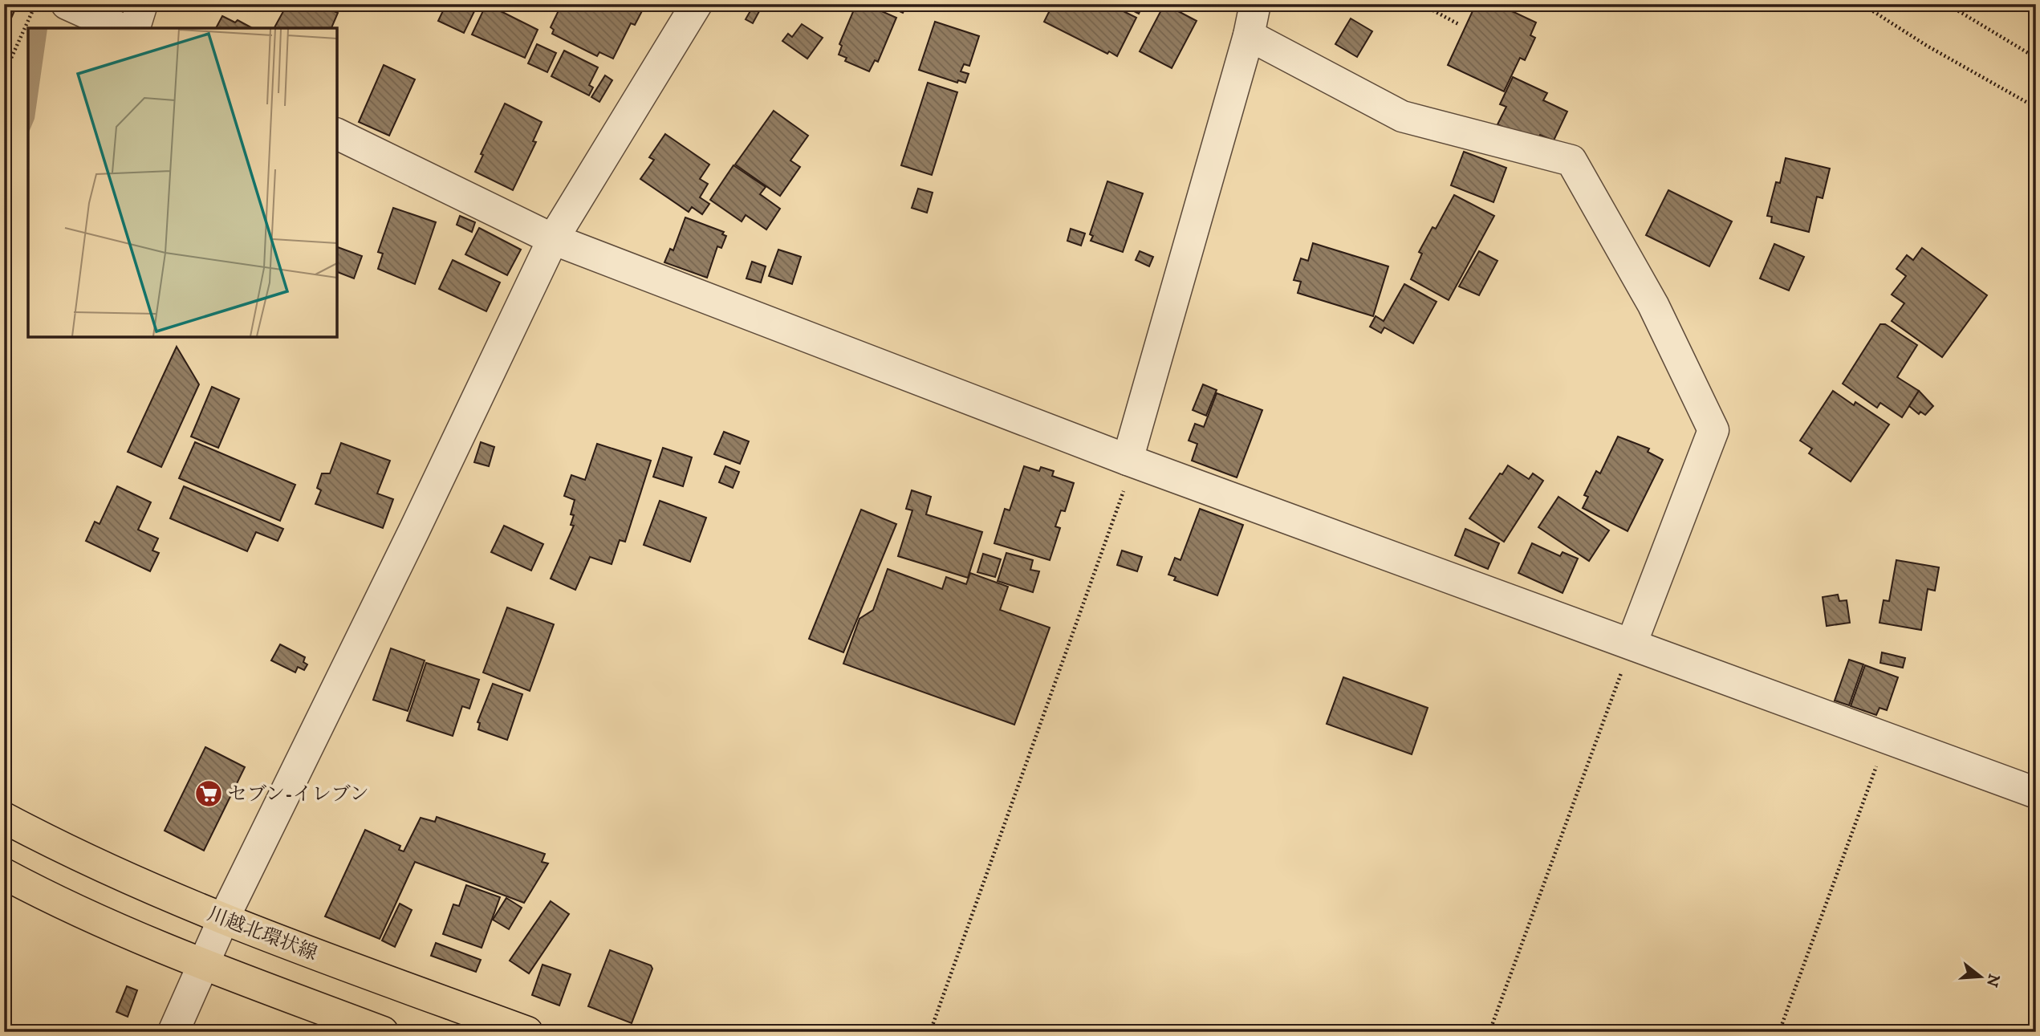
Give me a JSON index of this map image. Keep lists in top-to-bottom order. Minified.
{"streets":{"main road":["川越北環状線"]},"places":{"supermarket":["セブン-イレブン"]},"north":"right"}
